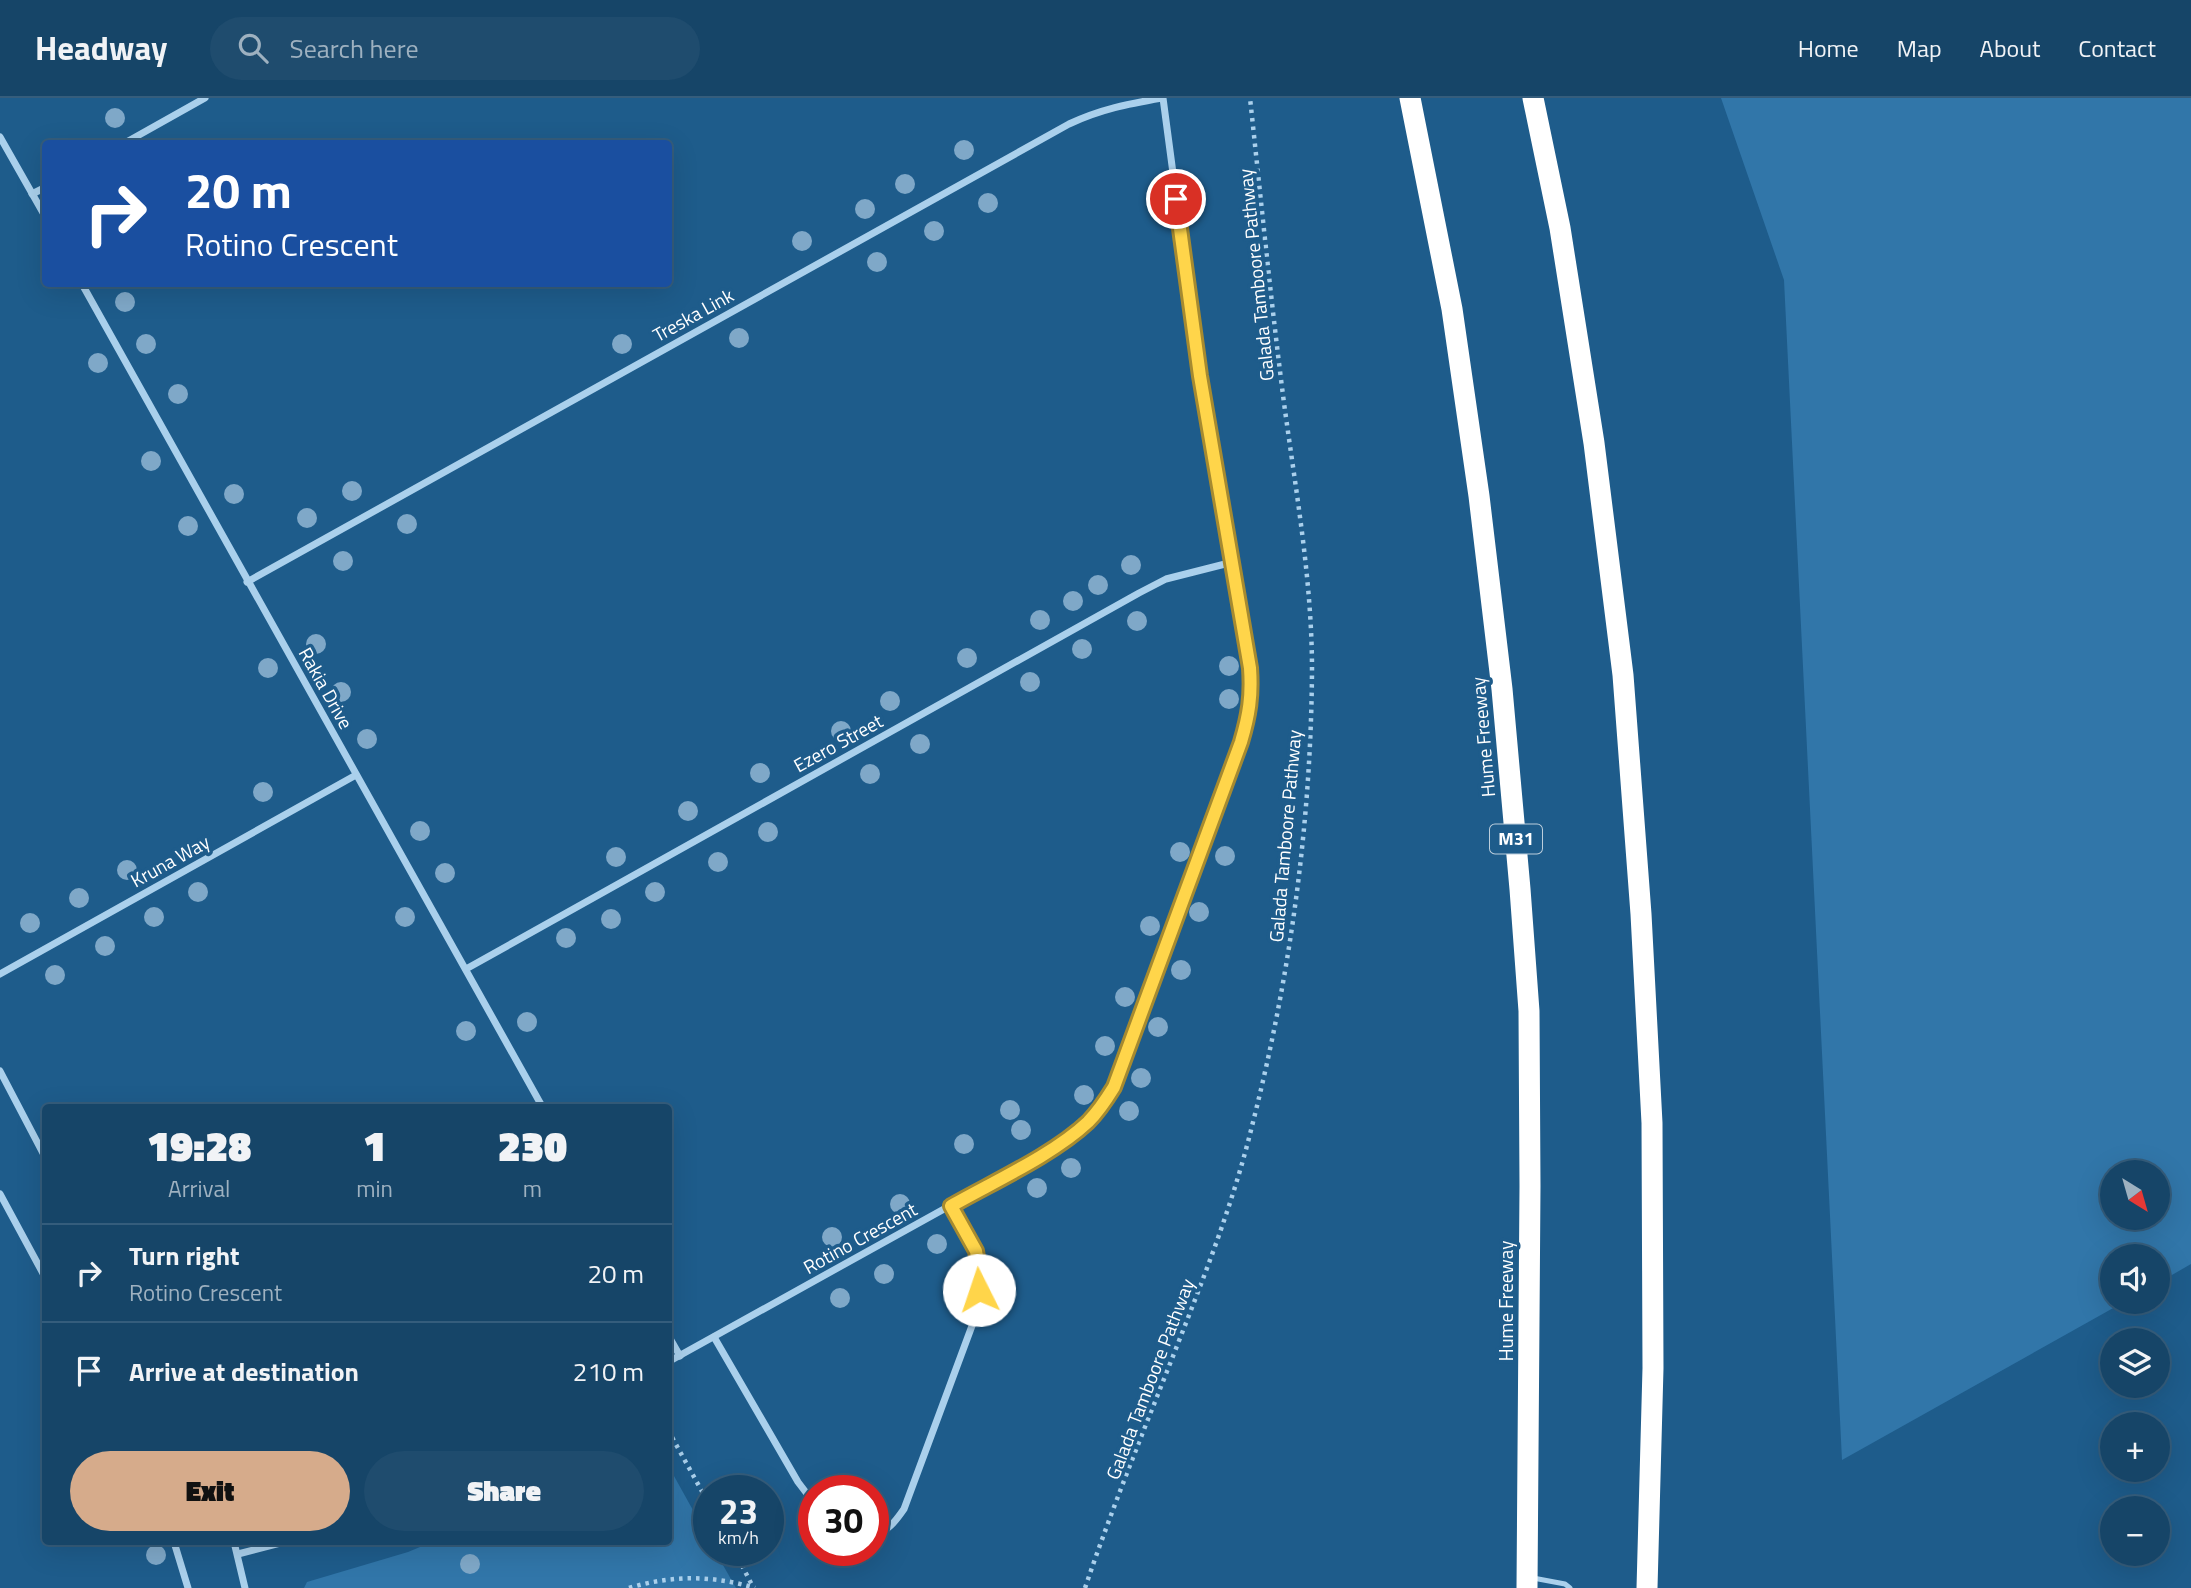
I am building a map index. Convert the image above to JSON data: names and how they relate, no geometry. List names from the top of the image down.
{
  "streets": {
    "highway": ["Hume Freeway", "M31"],
    "street": [
      "Treska Link",
      "Rakia Drive",
      "Ezero Street",
      "Kruna Way",
      "Rotino Crescent"
    ],
    "path": ["Galada Tamboore Pathway"]
  },
  "crossings": [
    ["Treska Link", "Rakia Drive"],
    ["Treska Link", "Rotino Crescent"],
    ["Rakia Drive", "Ezero Street"],
    ["Rakia Drive", "Kruna Way"],
    ["Ezero Street", "Rotino Crescent"]
  ],
  "north": "bottom right",
  "page": {
    "header": "Headway",
    "search": "Search here",
    "nav": [
      "Home",
      "Map",
      "About",
      "Contact"
    ],
    "turn": ["20 m", "Rotino Crescent"],
    "eta": [
      "19:28",
      "Arrival",
      "1",
      "min",
      "230",
      "m"
    ],
    "map_buttons": ["+", "−"],
    "list": [
      {
        "name": "Turn right",
        "note": "Rotino Crescent",
        "value": "20 m"
      },
      {
        "name": "Arrive at destination",
        "value": "210 m"
      }
    ],
    "buttons": ["Exit", "Share"],
    "speed": "23 km/h",
    "limit": "30"
  }
}
